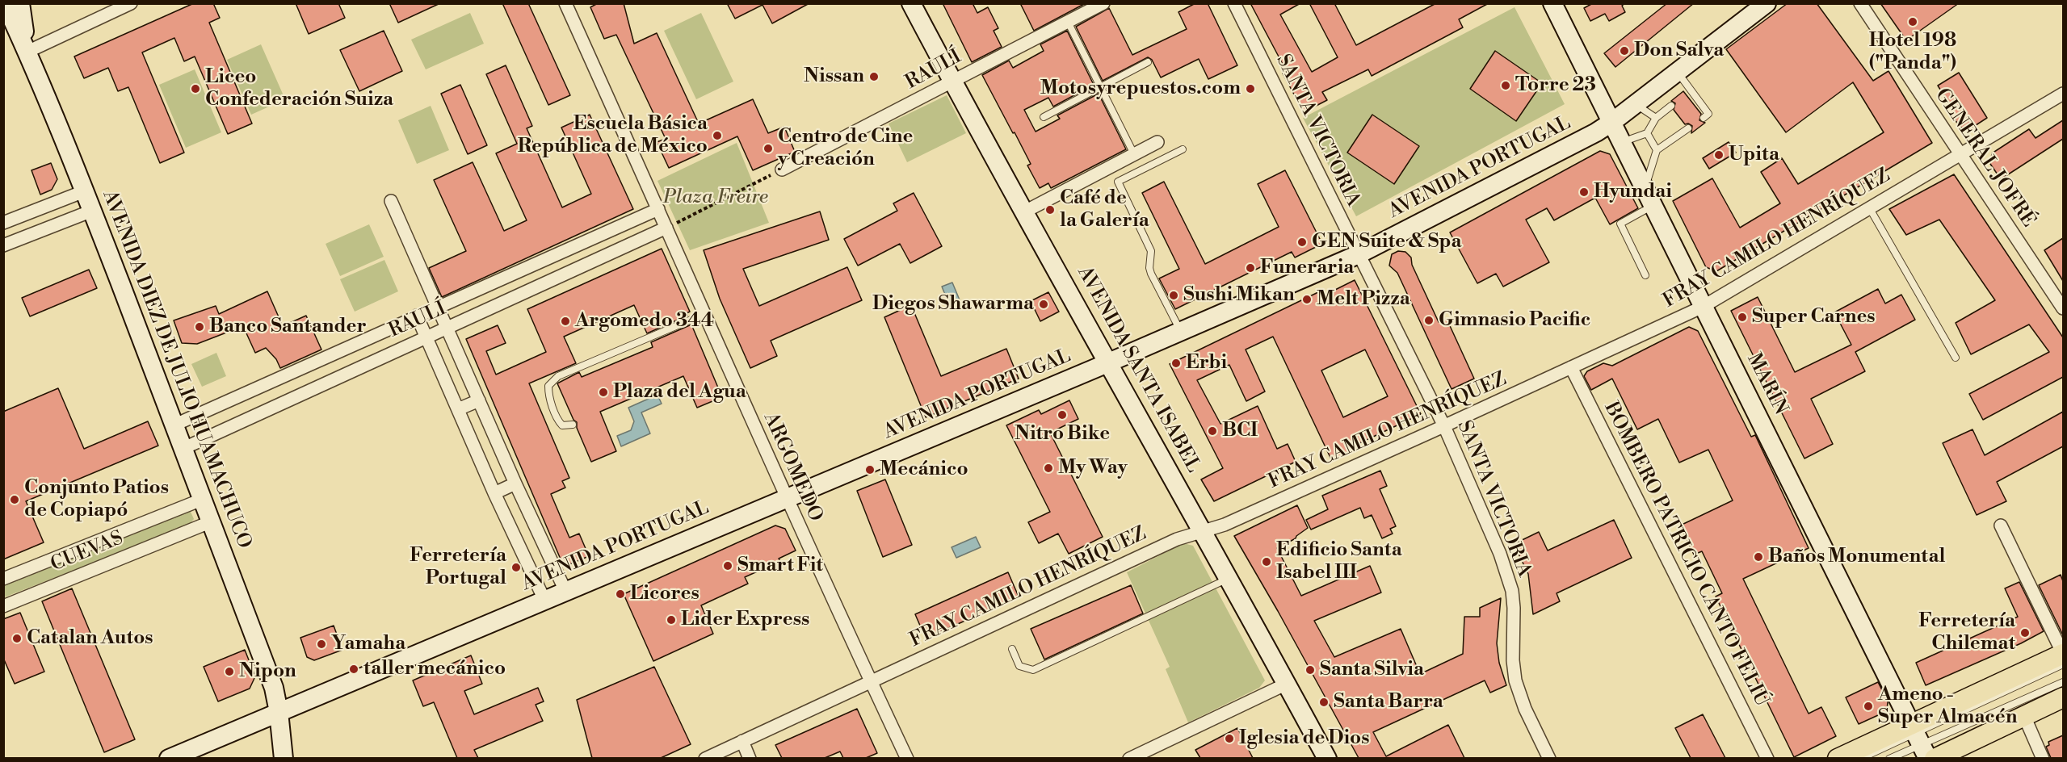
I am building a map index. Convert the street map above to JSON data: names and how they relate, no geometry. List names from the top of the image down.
{
  "streets": {
    "main road": [
      "AVENIDA PORTUGAL",
      "AVENIDA DIEZ DE JULIO HUAMACHUCO",
      "AVENIDA SANTA ISABEL",
      "MARÍN"
    ],
    "street": [
      "RAULÍ",
      "SANTA VICTORIA",
      "GENERAL JOFRÉ",
      "FRAY CAMILO HENRÍQUEZ",
      "ARGOMEDO",
      "CUEVAS",
      "BOMBERO PATRICIO CANTO FELIÚ"
    ]
  },
  "crossings": [
    ["RAULÍ", "AVENIDA DIEZ DE JULIO HUAMACHUCO"],
    ["RAULÍ", "AVENIDA SANTA ISABEL"],
    ["RAULÍ", "ARGOMEDO"],
    ["SANTA VICTORIA", "AVENIDA PORTUGAL"],
    ["SANTA VICTORIA", "FRAY CAMILO HENRÍQUEZ"],
    ["GENERAL JOFRÉ", "FRAY CAMILO HENRÍQUEZ"],
    ["AVENIDA PORTUGAL", "AVENIDA DIEZ DE JULIO HUAMACHUCO"],
    ["AVENIDA PORTUGAL", "AVENIDA SANTA ISABEL"],
    ["AVENIDA PORTUGAL", "MARÍN"],
    ["AVENIDA PORTUGAL", "ARGOMEDO"],
    ["FRAY CAMILO HENRÍQUEZ", "AVENIDA SANTA ISABEL"],
    ["FRAY CAMILO HENRÍQUEZ", "MARÍN"],
    ["FRAY CAMILO HENRÍQUEZ", "ARGOMEDO"],
    ["FRAY CAMILO HENRÍQUEZ", "BOMBERO PATRICIO CANTO FELIÚ"],
    ["AVENIDA DIEZ DE JULIO HUAMACHUCO", "CUEVAS"]
  ],
  "parks": ["Plaza Freire"],
  "places": [
    "Hotel 198 (\"Panda\")",
    "Don Salva",
    "Nissan",
    "Torre 23",
    "Liceo Confederación Suiza",
    "Motosyrepuestos.com",
    "Escuela Básica República de México",
    "Centro de Cine y Creación",
    "Upita",
    "Hyundai",
    "Café de la Galería",
    "GEN Suite & Spa",
    "Funeraria",
    "Sushi Mikan",
    "Melt Pizza",
    "Diegos Shawarma",
    "Super Carnes",
    "Gimnasio Pacific",
    "Argomedo 344",
    "Banco Santander",
    "Erbi",
    "Plaza del Agua",
    "Nitro Bike",
    "BCI",
    "My Way",
    "Mecánico",
    "Conjunto Patios de Copiapó",
    "Baños Monumental",
    "Edificio Santa Isabel III",
    "Smart Fit",
    "Ferretería Portugal",
    "Licores",
    "Lider Express",
    "Ferretería Chilemat",
    "Catalan Autos",
    "Yamaha",
    "taller mecánico",
    "Santa Silvia",
    "Nipon",
    "Santa Barra",
    "Ameno - Super Almacén",
    "Iglesia de Dios"
  ]
}
